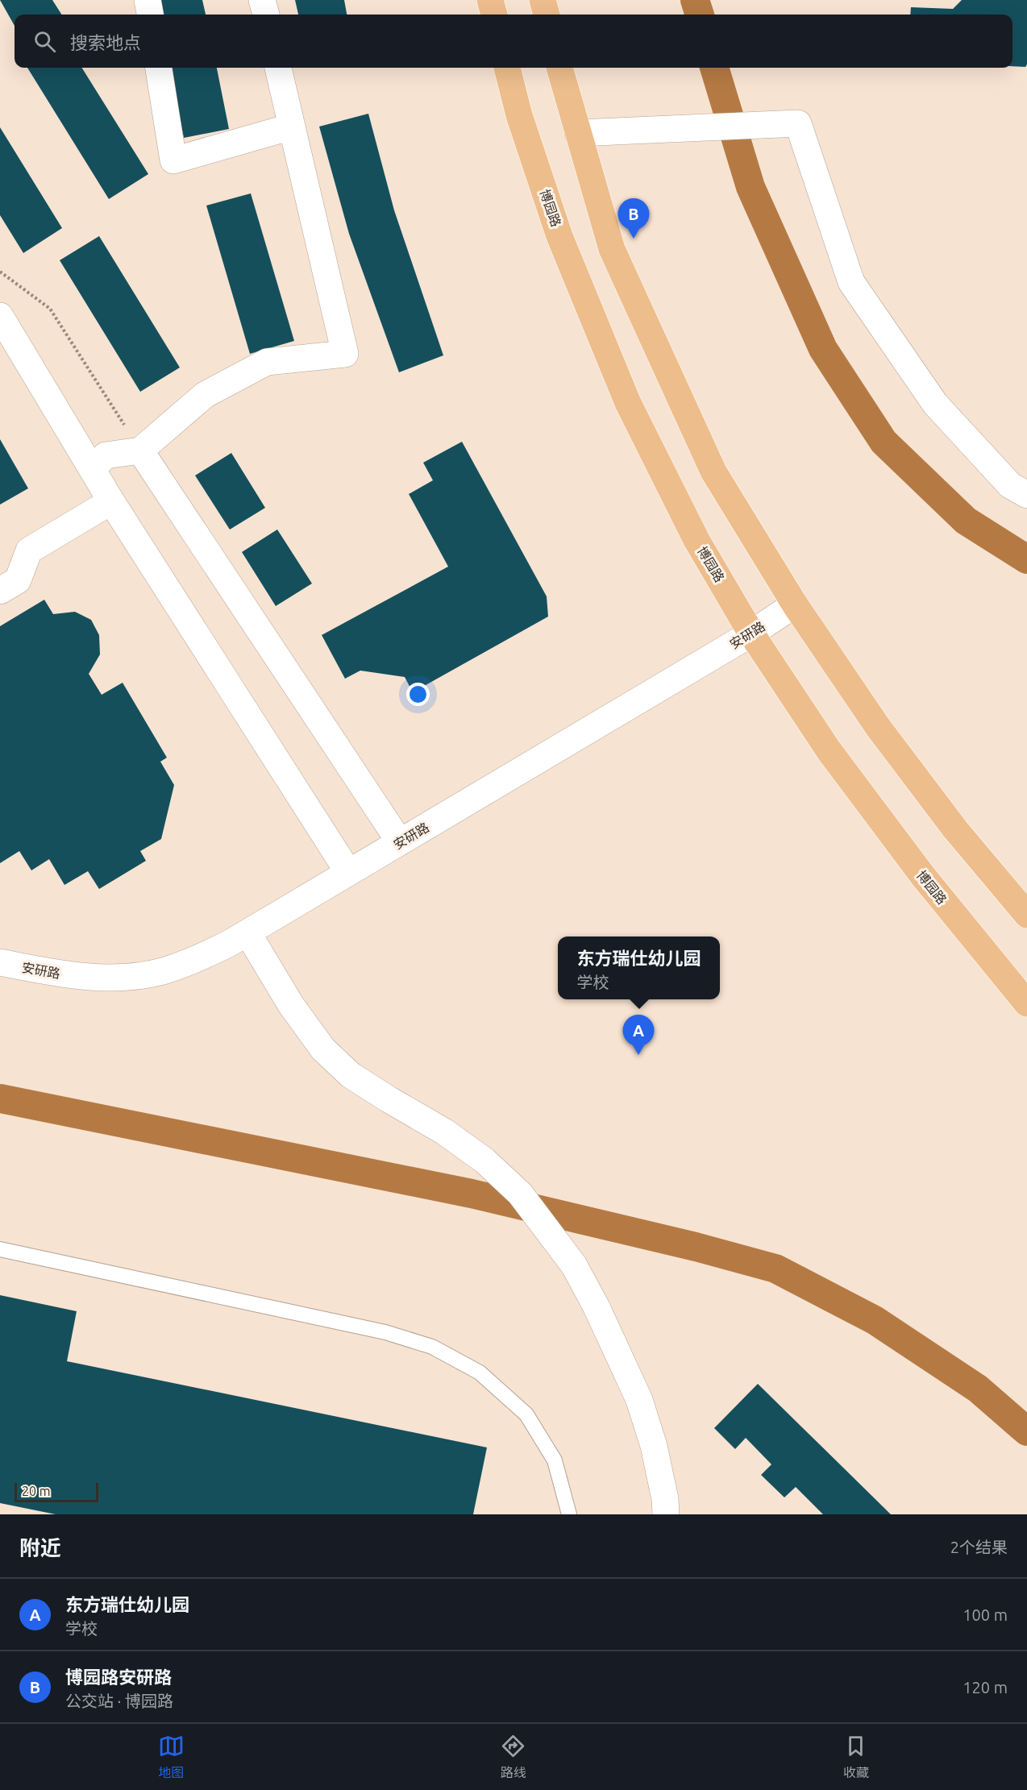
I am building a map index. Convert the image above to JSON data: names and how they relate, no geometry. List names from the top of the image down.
{
  "streets": {
    "main road": ["博园路"],
    "street": ["安研路"]
  },
  "crossings": [
    ["博园路", "安研路"]
  ],
  "scale_bar": "20 m",
  "page": {
    "search": "搜索地点",
    "pins": ["B", "A"],
    "popup": ["东方瑞仕幼儿园", "学校"],
    "scale": "20 m",
    "heading": ["附近", "2个结果"],
    "list": [
      {
        "mark": "A",
        "name": "东方瑞仕幼儿园",
        "note": "学校",
        "value": "100 m"
      },
      {
        "mark": "B",
        "name": "博园路安研路",
        "note": "公交站 · 博园路",
        "value": "120 m"
      }
    ],
    "nav": ["地图", "路线", "收藏"]
  }
}
